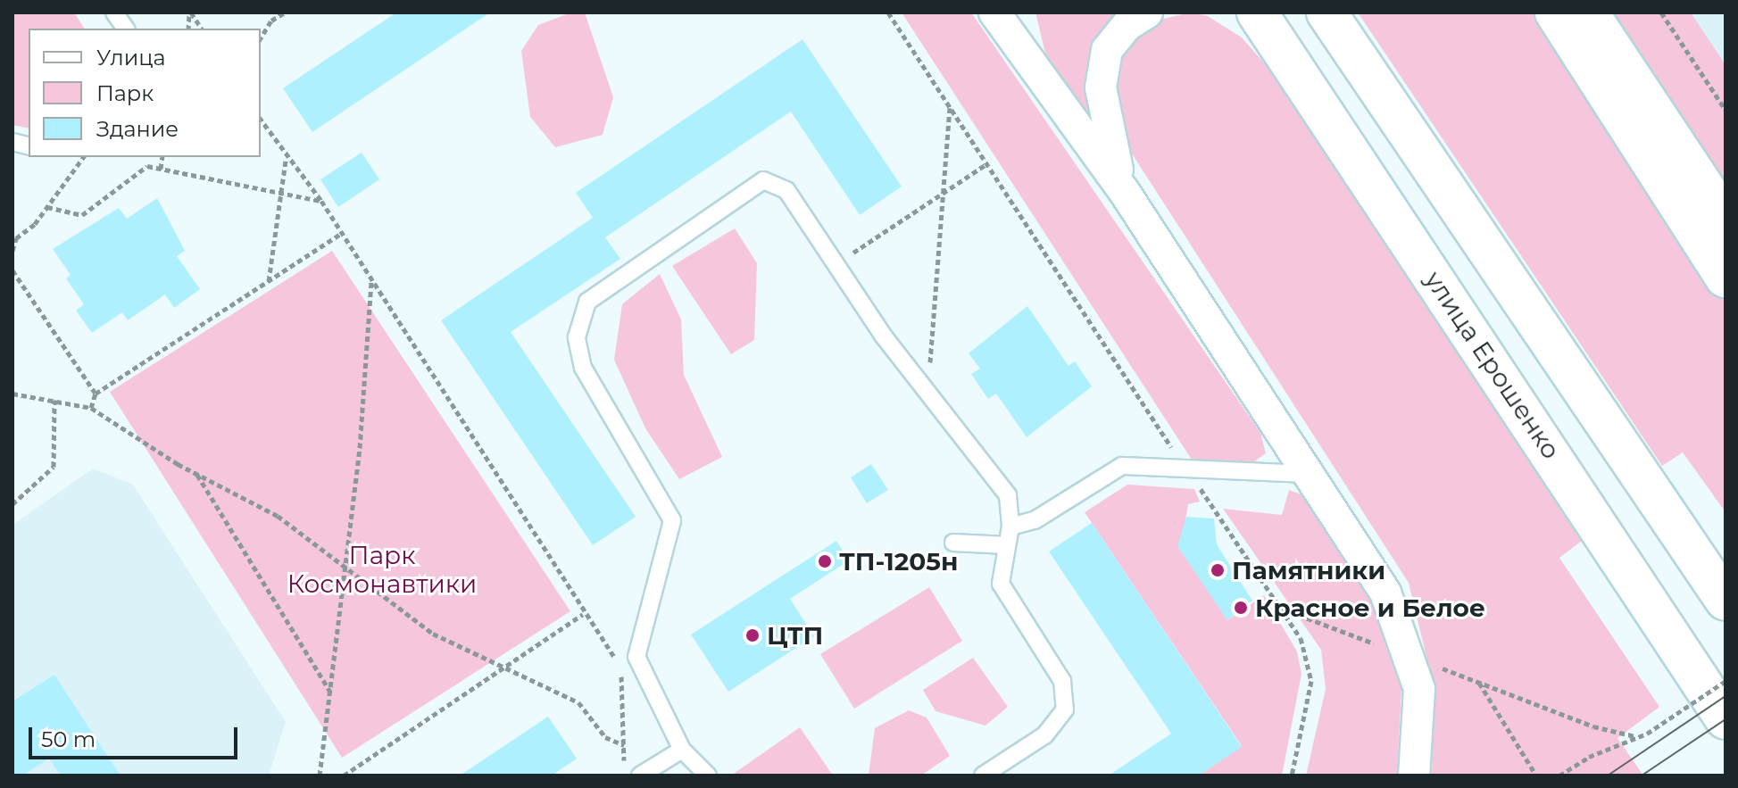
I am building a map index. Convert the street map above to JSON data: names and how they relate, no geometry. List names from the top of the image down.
{
  "streets": {
    "main road": ["улица Ерошенко"]
  },
  "parks": ["Парк Космонавтики"],
  "places": [
    "ТП-1205н",
    "Памятники",
    "Красное и Белое",
    "ЦТП"
  ],
  "legend": ["Улица", "Парк", "Здание"],
  "scale_bar": "50 m"
}
